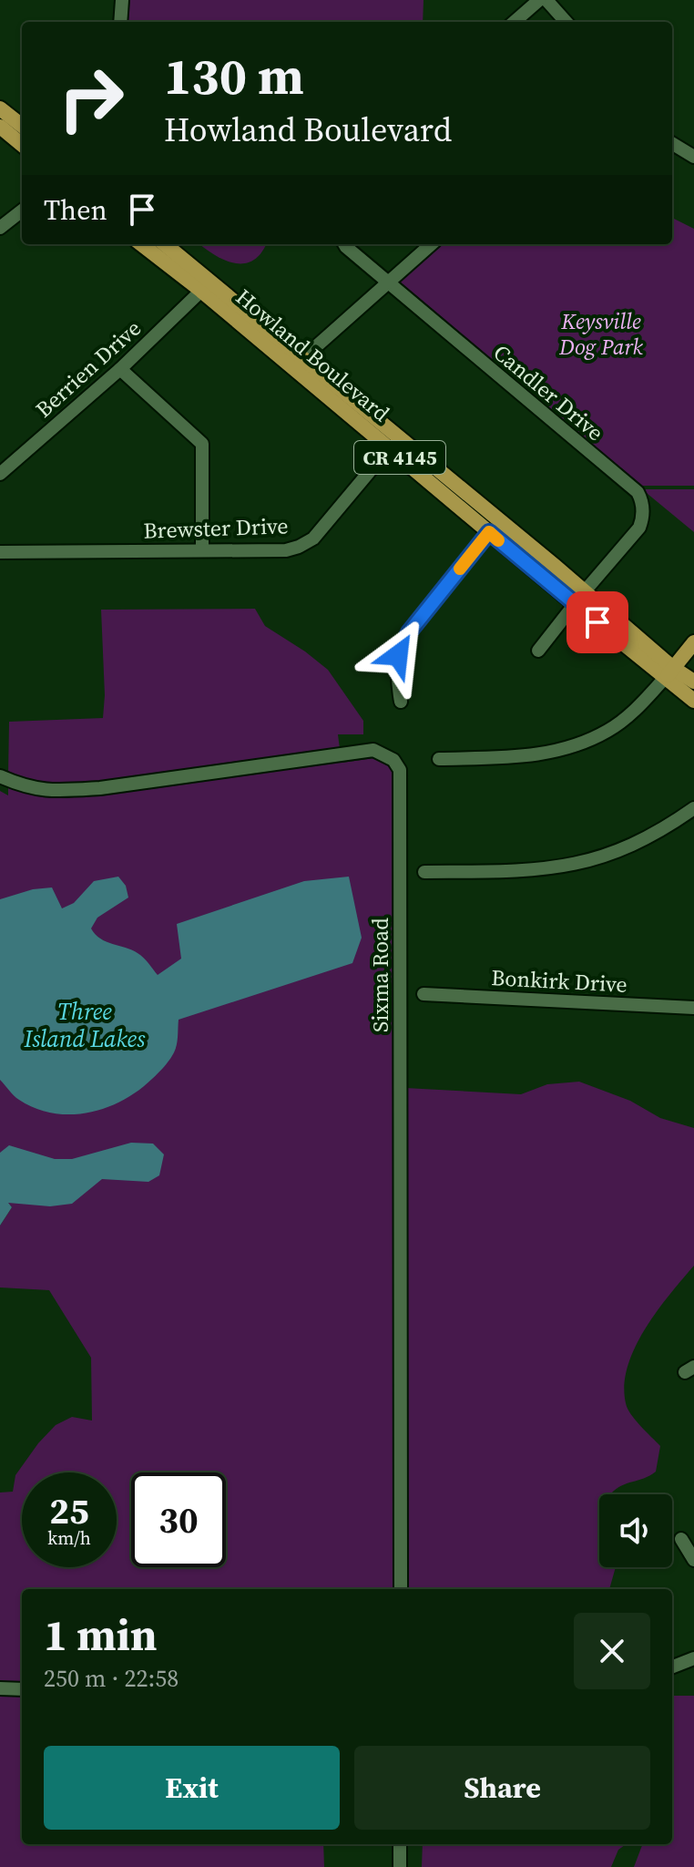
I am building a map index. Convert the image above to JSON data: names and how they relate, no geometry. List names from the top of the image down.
{
  "streets": {
    "main road": ["Howland Boulevard", "CR 4145"],
    "street": [
      "Berrien Drive",
      "Candler Drive",
      "Brewster Drive",
      "Sixma Road",
      "Bonkirk Drive"
    ]
  },
  "crossings": [
    ["Howland Boulevard", "Berrien Drive"],
    ["Howland Boulevard", "Candler Drive"],
    ["Howland Boulevard", "Brewster Drive"]
  ],
  "water": ["Three Island Lakes"],
  "parks": ["Keysville Dog Park"],
  "page": {
    "turn": ["130 m", "Howland Boulevard"],
    "then": "Then",
    "speed": "25 km/h",
    "limit": "30",
    "heading": ["1 min", "250 m · 22:58"],
    "buttons": ["Exit", "Share"]
  }
}
